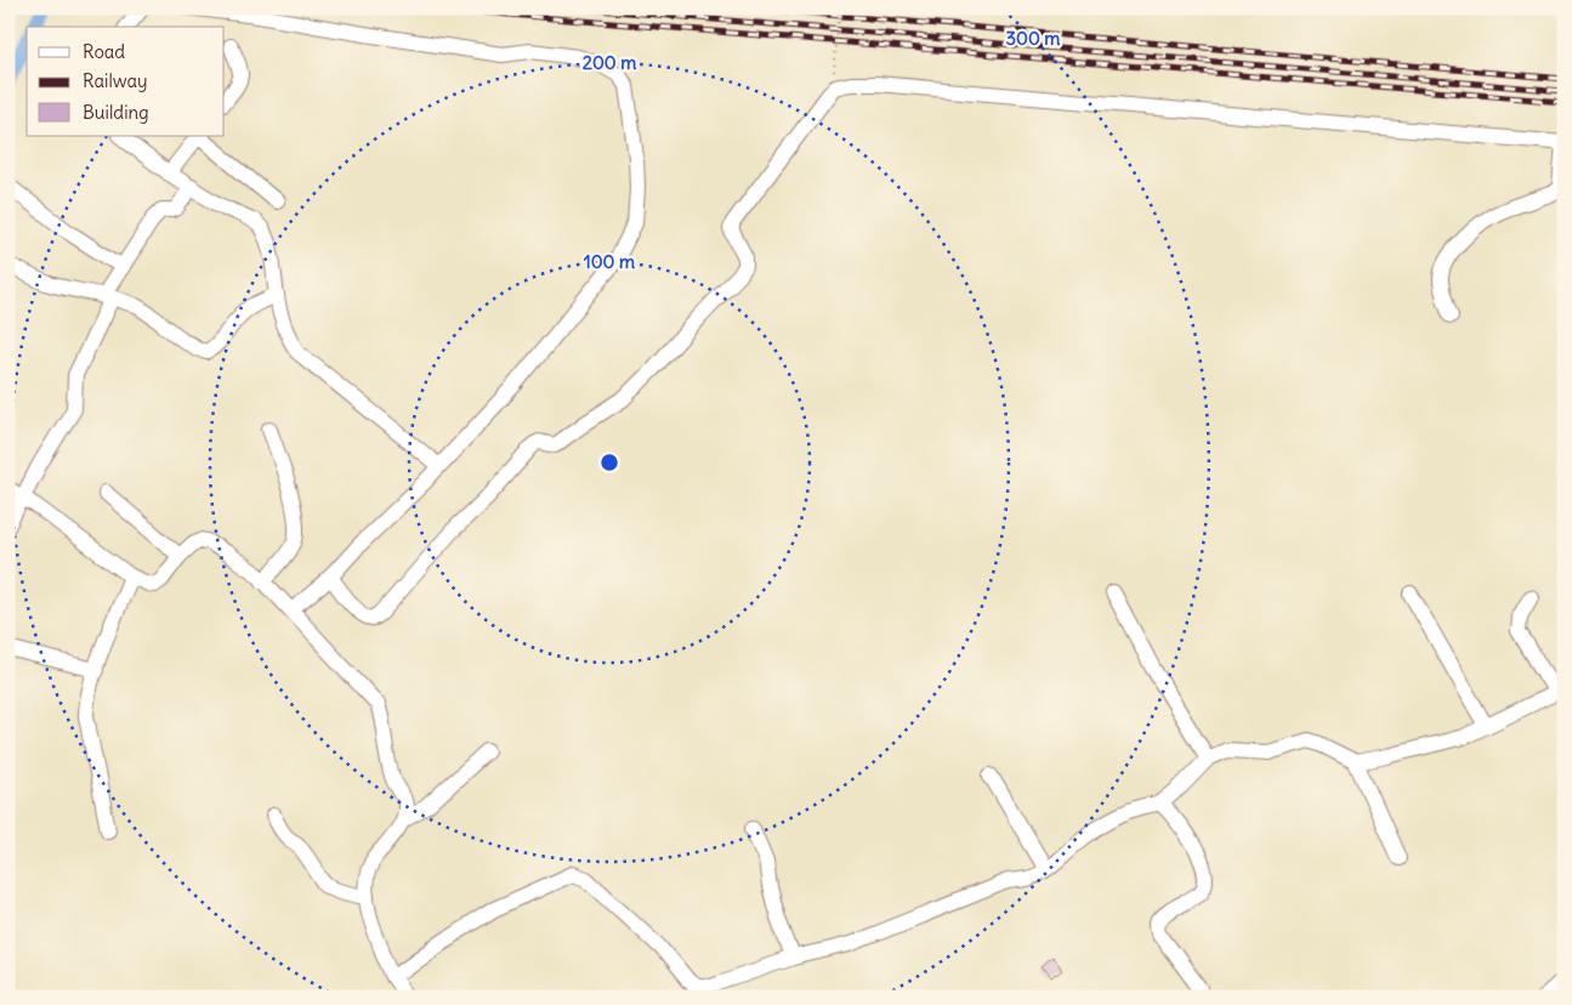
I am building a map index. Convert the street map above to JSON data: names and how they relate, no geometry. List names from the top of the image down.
{
  "legend": ["Road", "Railway", "Building"],
  "rings": ["300 m", "200 m", "100 m"]
}
